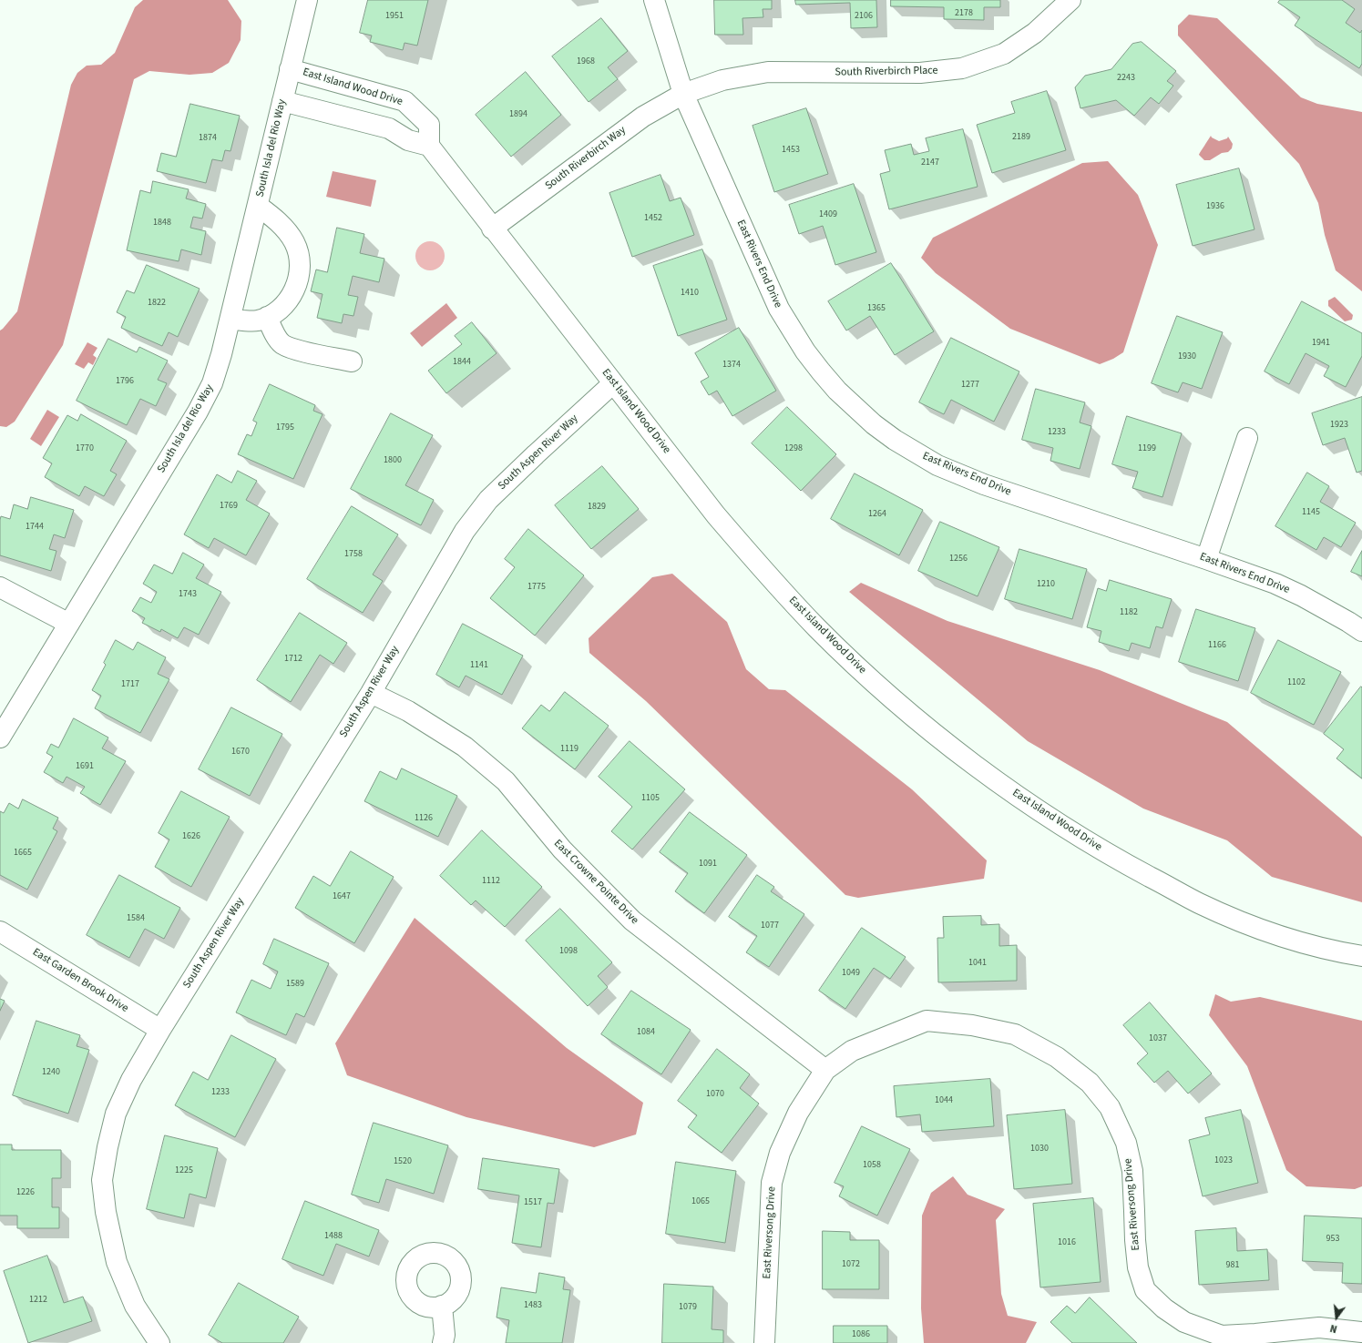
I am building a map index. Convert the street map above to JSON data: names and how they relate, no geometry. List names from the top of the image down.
{
  "streets": {
    "street": [
      "South Riverbirch Place",
      "East Island Wood Drive",
      "South Isla del Rio Way",
      "South Riverbirch Way",
      "East Rivers End Drive",
      "South Aspen River Way",
      "East Crowne Pointe Drive",
      "East Garden Brook Drive",
      "East Riversong Drive"
    ]
  },
  "crossings": [
    ["South Riverbirch Place", "South Riverbirch Way"],
    ["South Riverbirch Place", "East Rivers End Drive"],
    ["East Island Wood Drive", "South Isla del Rio Way"],
    ["East Island Wood Drive", "South Riverbirch Way"],
    ["East Island Wood Drive", "South Aspen River Way"],
    ["South Riverbirch Way", "East Rivers End Drive"],
    ["South Aspen River Way", "East Crowne Pointe Drive"],
    ["South Aspen River Way", "East Garden Brook Drive"],
    ["East Crowne Pointe Drive", "East Riversong Drive"]
  ],
  "house_numbers": [
    "2178",
    "1951",
    "2106",
    "1968",
    "2243",
    "1894",
    "2189",
    "1874",
    "1453",
    "2147",
    "1936",
    "1409",
    "1452",
    "1848",
    "1410",
    "1822",
    "1365",
    "1941",
    "1930",
    "1844",
    "1374",
    "1796",
    "1277",
    "1923",
    "1795",
    "1233",
    "1770",
    "1298",
    "1199",
    "1800",
    "1769",
    "1829",
    "1145",
    "1264",
    "1744",
    "1758",
    "1256",
    "1210",
    "1775",
    "1743",
    "1182",
    "1166",
    "1712",
    "1141",
    "1102",
    "1717",
    "1119",
    "1670",
    "1691",
    "1105",
    "1126",
    "1626",
    "1665",
    "1091",
    "1112",
    "1647",
    "1584",
    "1077",
    "1098",
    "1041",
    "1049",
    "1589",
    "1084",
    "1037",
    "1240",
    "1233",
    "1070",
    "1044",
    "1030",
    "1023",
    "1520",
    "1058",
    "1225",
    "1226",
    "1065",
    "1517",
    "1488",
    "953",
    "1016",
    "1072",
    "981",
    "1212",
    "1483",
    "1079",
    "1086"
  ],
  "north": "bottom"
}
